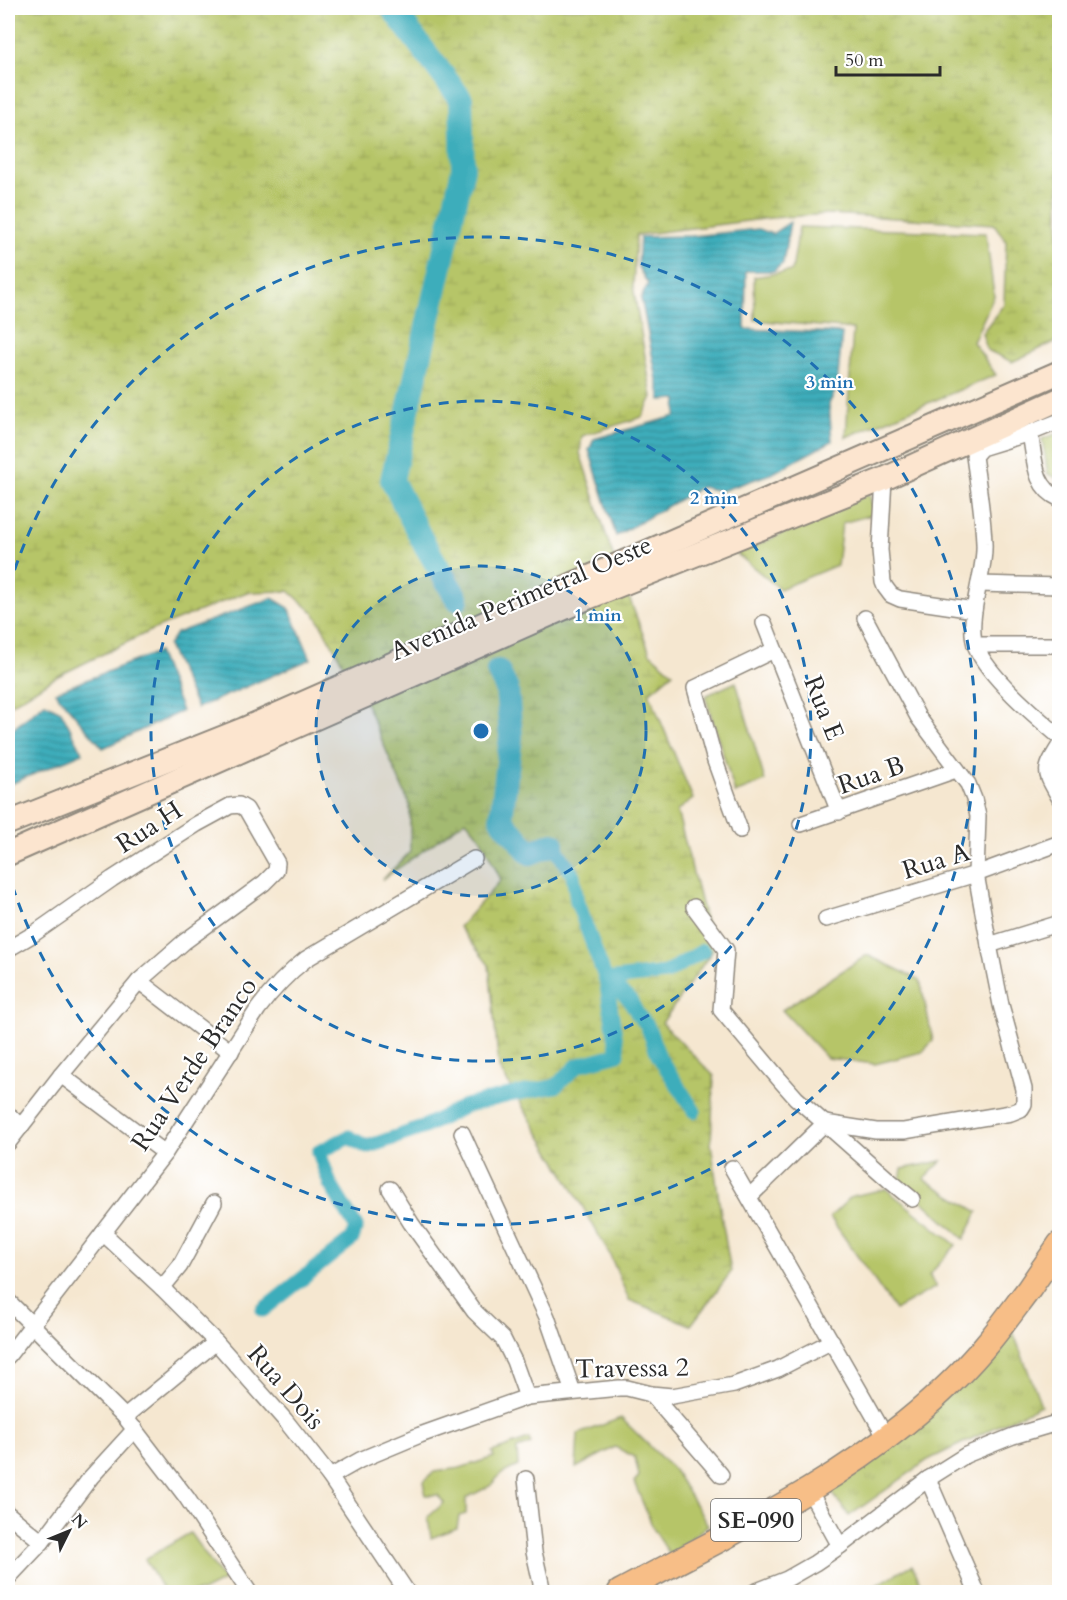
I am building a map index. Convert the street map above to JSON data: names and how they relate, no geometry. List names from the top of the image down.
{
  "streets": {
    "main road": ["Avenida Perimetral Oeste", "SE-090"],
    "street": [
      "Rua E",
      "Rua B",
      "Rua H",
      "Rua A",
      "Rua Verde Branco",
      "Travessa 2",
      "Rua Dois"
    ]
  },
  "crossings": [
    ["Rua E", "Rua B"],
    ["Rua Verde Branco", "Rua Dois"],
    ["Travessa 2", "Rua Dois"]
  ],
  "scale_bar": "50 m",
  "north": "top right",
  "rings": ["3 min", "2 min", "1 min"]
}
